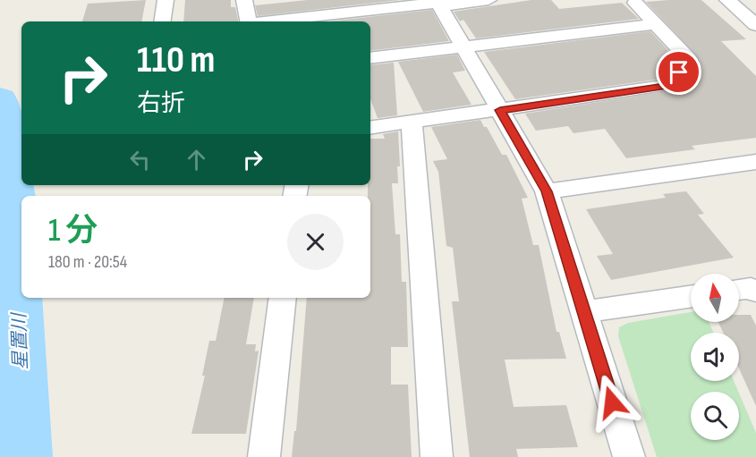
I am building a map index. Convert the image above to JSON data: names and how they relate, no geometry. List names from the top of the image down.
{
  "water": ["星置川"],
  "north": "top",
  "page": {
    "turn": ["110 m", "右折"],
    "heading": ["1 分", "180 m · 20:54"]
  }
}
